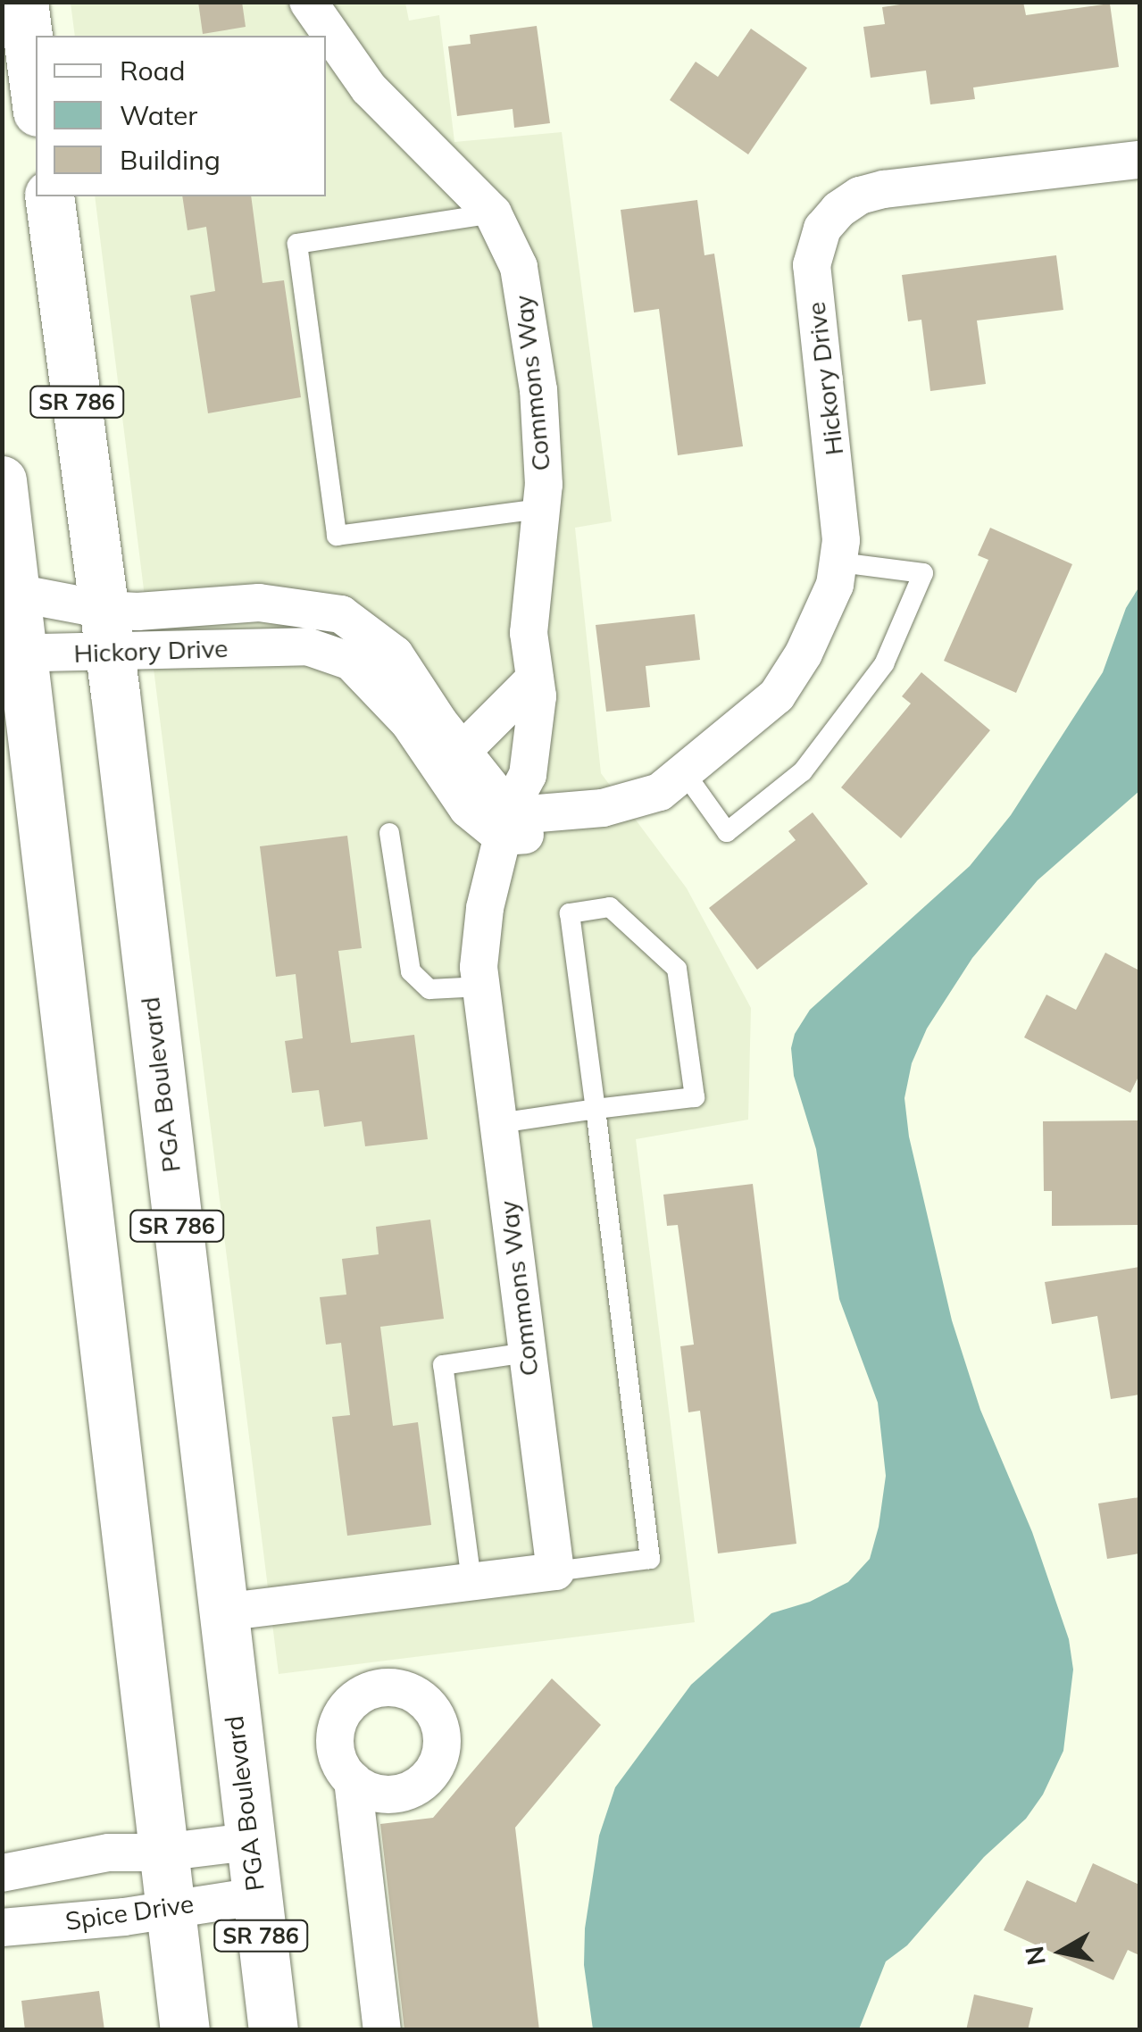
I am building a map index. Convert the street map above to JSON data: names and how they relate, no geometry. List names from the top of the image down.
{
  "streets": {
    "main road": ["SR 786", "PGA Boulevard"],
    "street": ["Hickory Drive", "Commons Way", "Spice Drive"]
  },
  "crossings": [
    ["Hickory Drive", "Commons Way"],
    ["Hickory Drive", "SR 786"],
    ["Hickory Drive", "PGA Boulevard"],
    ["SR 786", "Spice Drive"],
    ["PGA Boulevard", "Spice Drive"]
  ],
  "legend": ["Road", "Water", "Building"],
  "north": "left"
}
